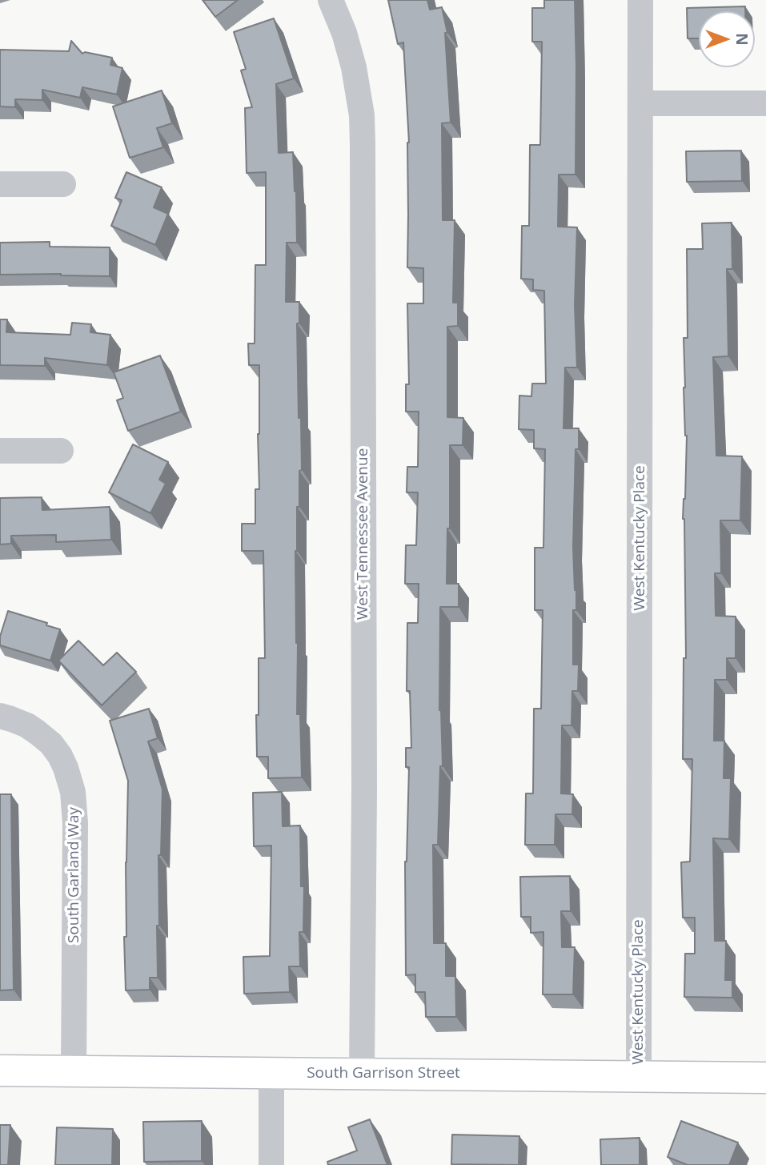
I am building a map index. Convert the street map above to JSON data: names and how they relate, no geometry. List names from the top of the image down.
{
  "streets": {
    "main road": ["South Garrison Street"],
    "street": ["West Tennessee Avenue", "West Kentucky Place", "South Garland Way"]
  },
  "crossings": [
    ["West Tennessee Avenue", "South Garrison Street"],
    ["West Kentucky Place", "South Garrison Street"],
    ["South Garland Way", "South Garrison Street"]
  ],
  "north": "right"
}
